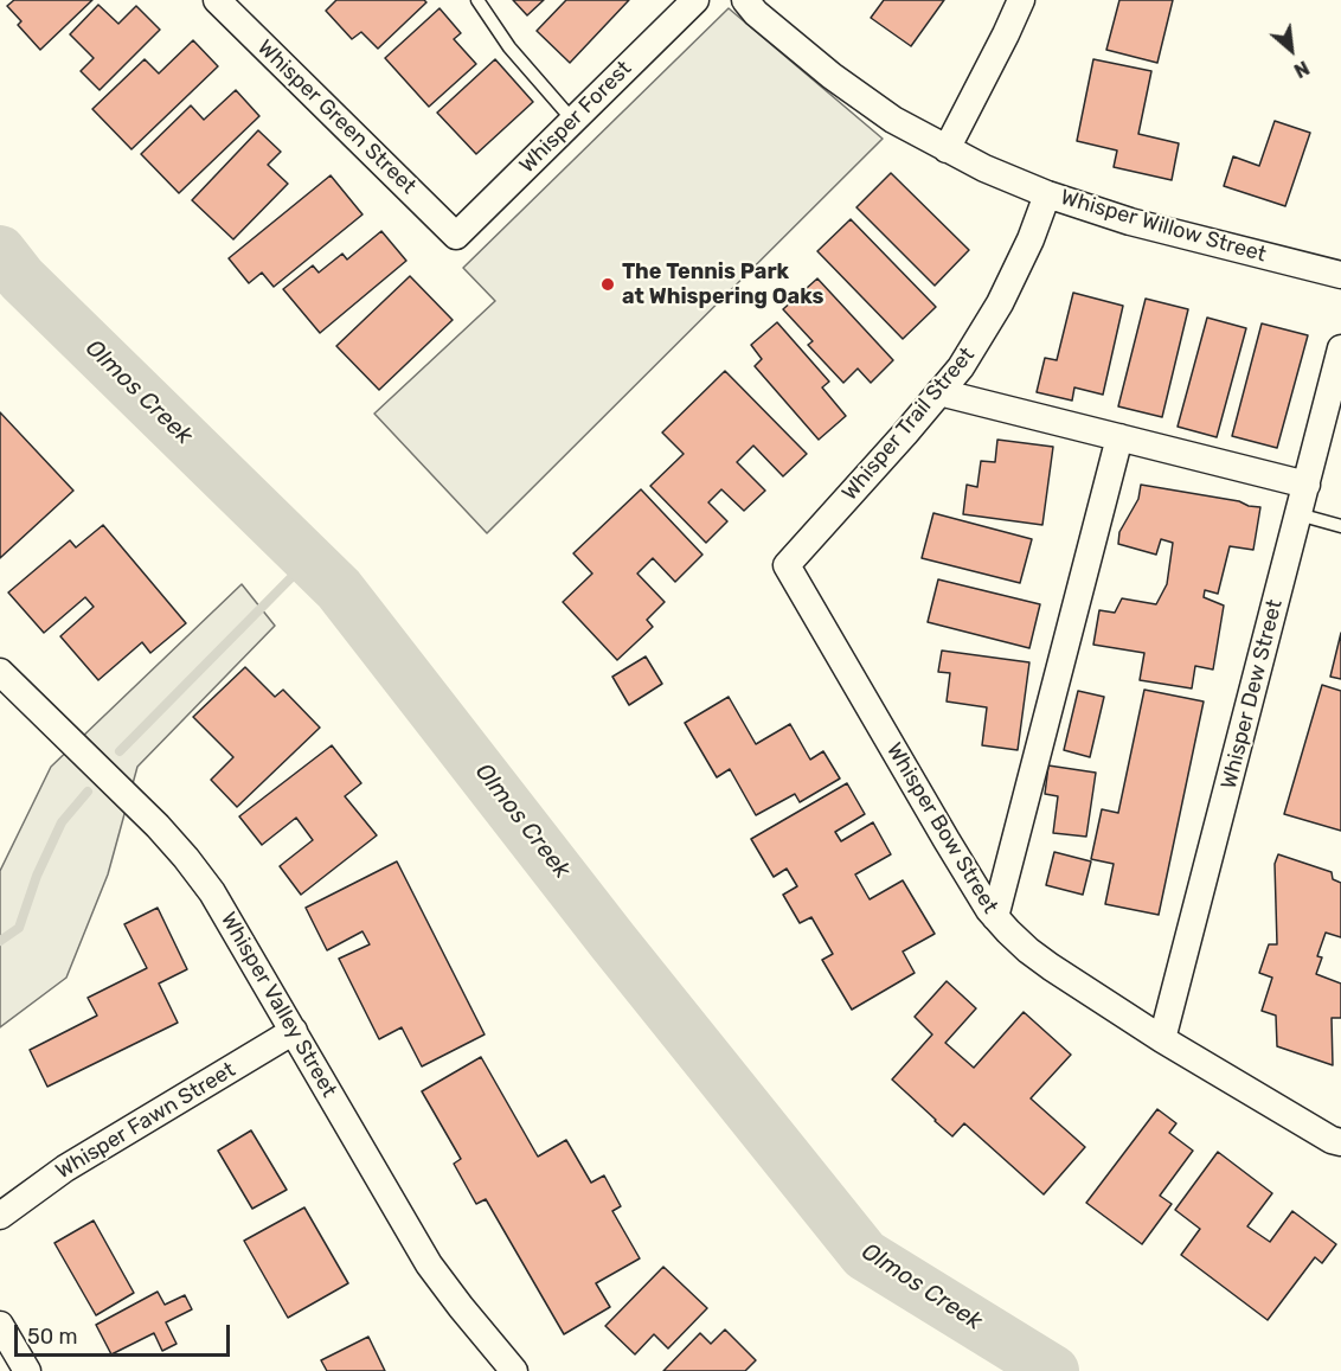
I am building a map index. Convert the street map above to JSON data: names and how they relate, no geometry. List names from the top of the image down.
{
  "streets": {
    "street": [
      "Whisper Green Street",
      "Whisper Forest",
      "Whisper Willow Street",
      "Whisper Trail Street",
      "Whisper Dew Street",
      "Whisper Bow Street",
      "Whisper Valley Street",
      "Whisper Fawn Street"
    ]
  },
  "crossings": [
    ["Whisper Green Street", "Whisper Forest"],
    ["Whisper Willow Street", "Whisper Trail Street"],
    ["Whisper Trail Street", "Whisper Bow Street"],
    ["Whisper Dew Street", "Whisper Bow Street"],
    ["Whisper Valley Street", "Whisper Fawn Street"]
  ],
  "water": ["Olmos Creek"],
  "places": ["The Tennis Park at Whispering Oaks"],
  "scale_bar": "50 m",
  "north": "bottom right"
}
